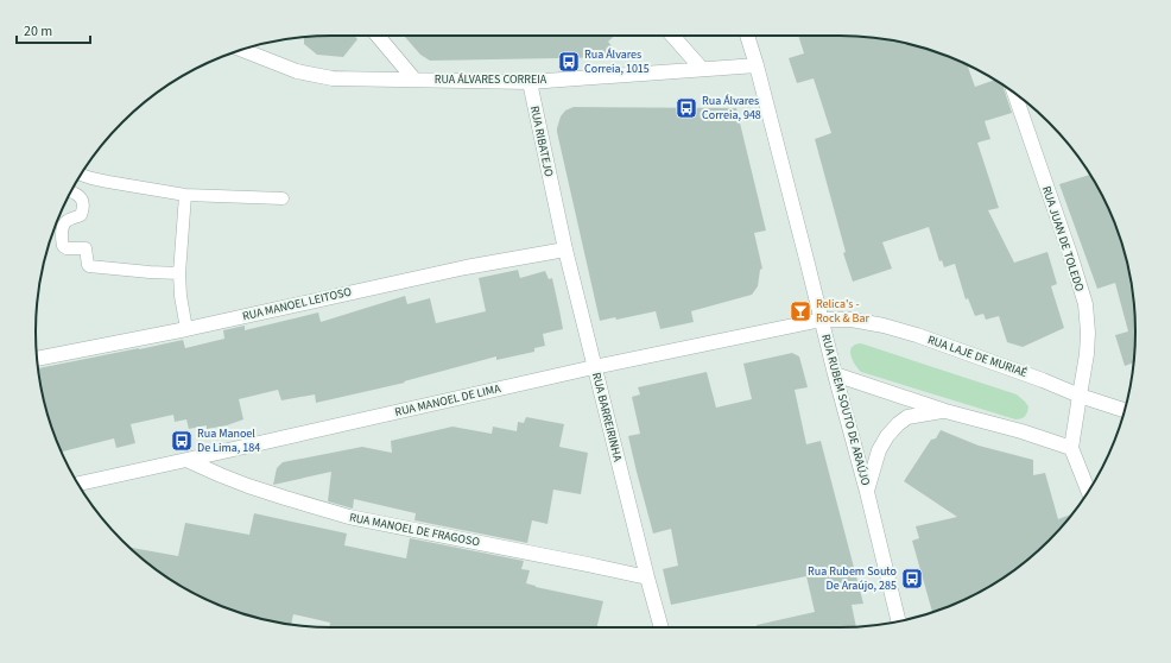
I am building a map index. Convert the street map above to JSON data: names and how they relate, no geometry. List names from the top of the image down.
{
  "streets": {
    "street": [
      "RUA ÁLVARES CORREIA",
      "RUA RIBATEJO",
      "RUA JUAN DE TOLEDO",
      "RUA MANOEL LEITOSO",
      "RUA LAJE DE MURIAÉ",
      "RUA MANOEL DE LIMA",
      "RUA RUBEM SOUTO DE ARAÚJO",
      "RUA BARREIRINHA",
      "RUA MANOEL DE FRAGOSO"
    ]
  },
  "crossings": [
    ["RUA ÁLVARES CORREIA", "RUA RIBATEJO"],
    ["RUA ÁLVARES CORREIA", "RUA RUBEM SOUTO DE ARAÚJO"],
    ["RUA RIBATEJO", "RUA BARREIRINHA"],
    ["RUA JUAN DE TOLEDO", "RUA LAJE DE MURIAÉ"],
    ["RUA MANOEL LEITOSO", "RUA BARREIRINHA"],
    ["RUA LAJE DE MURIAÉ", "RUA MANOEL DE LIMA"],
    ["RUA LAJE DE MURIAÉ", "RUA RUBEM SOUTO DE ARAÚJO"],
    ["RUA MANOEL DE LIMA", "RUA RUBEM SOUTO DE ARAÚJO"],
    ["RUA MANOEL DE LIMA", "RUA BARREIRINHA"],
    ["RUA MANOEL DE LIMA", "RUA MANOEL DE FRAGOSO"],
    ["RUA BARREIRINHA", "RUA MANOEL DE FRAGOSO"]
  ],
  "places": {
    "bus stop": [
      "Rua Álvares Correia, 1015",
      "Rua Álvares Correia, 948",
      "Rua Manoel De Lima, 184",
      "Rua Rubem Souto De Araújo, 285"
    ],
    "bar": ["Relica's - Rock & Bar"]
  },
  "scale_bar": "20 m"
}
